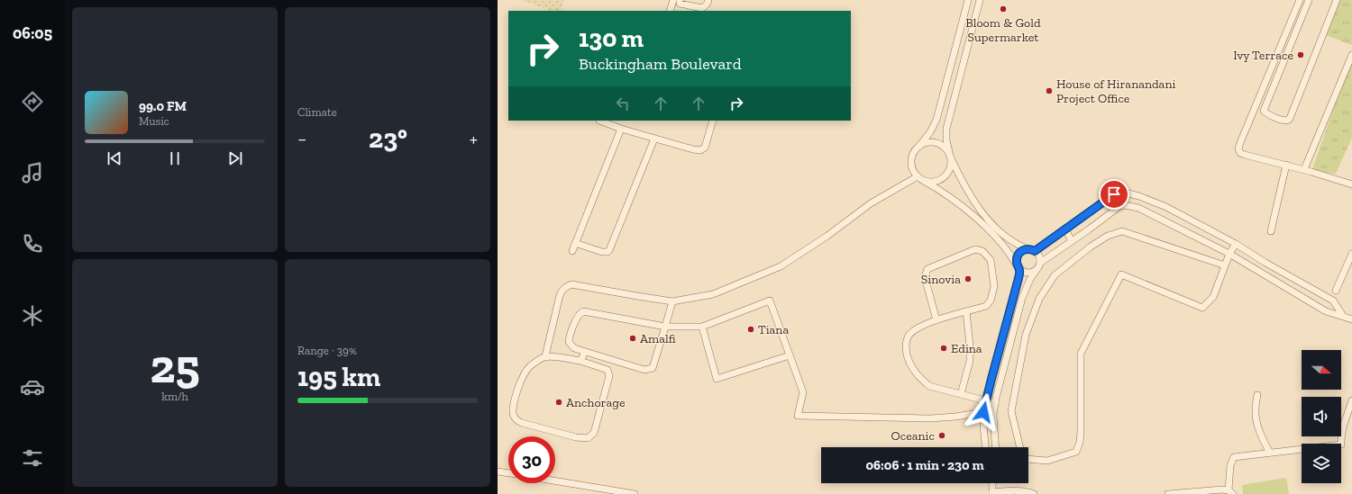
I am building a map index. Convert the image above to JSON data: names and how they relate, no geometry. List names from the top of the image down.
{
  "places": [
    "Bloom & Gold Supermarket",
    "Ivy Terrace",
    "House of Hiranandani Project Office",
    "Sinovia",
    "Tiana",
    "Amalfi",
    "Edina",
    "Anchorage",
    "Oceanic"
  ],
  "north": "right",
  "page": {
    "tabs": "06:05",
    "tile": [
      "Climate",
      ["25", "km/h"],
      ["Range · 39%", "195 km"]
    ],
    "turn": ["130 m", "Buckingham Boulevard"],
    "song": ["99.0 FM", "Music"],
    "heat": ["−", "23°", "+"],
    "limit": "30",
    "trip": "06:06 · 1 min · 230 m"
  }
}
